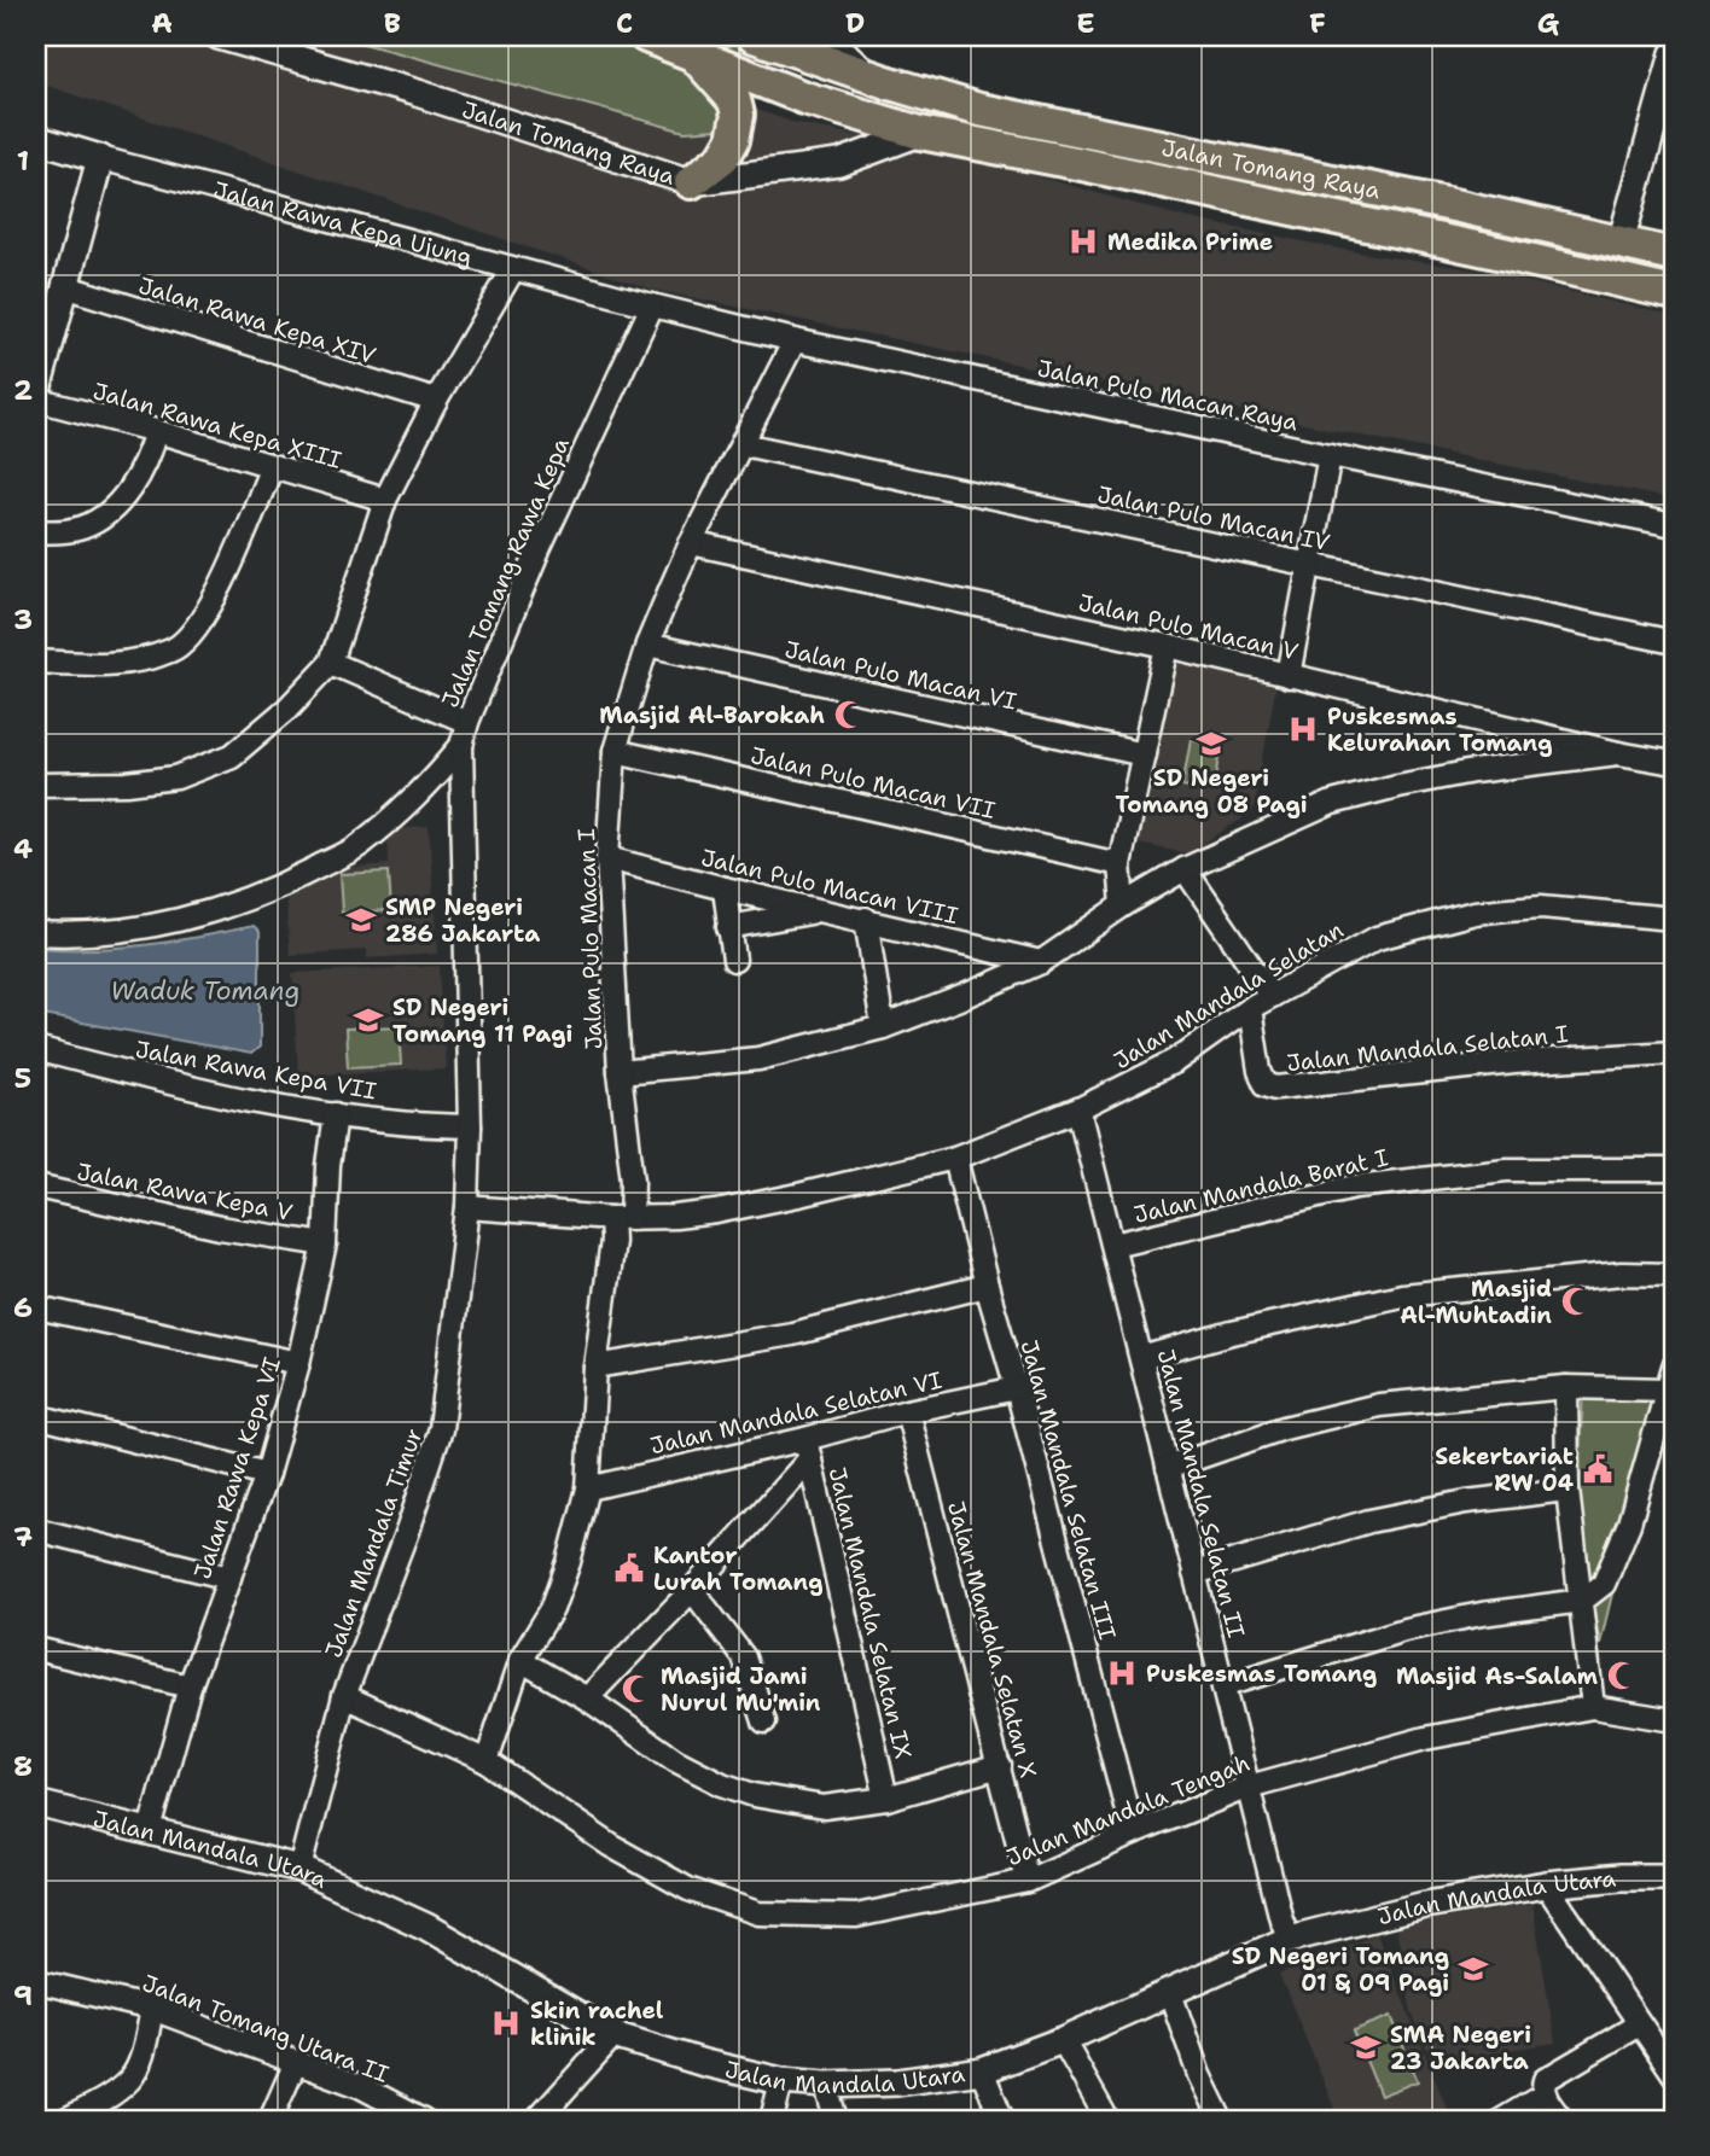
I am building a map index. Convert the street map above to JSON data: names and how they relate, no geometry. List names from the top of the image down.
{
  "streets": {
    "main road": ["Jalan Tomang Raya"],
    "street": [
      "Jalan Rawa Kepa Ujung",
      "Jalan Rawa Kepa XIV",
      "Jalan Pulo Macan Raya",
      "Jalan Rawa Kepa XIII",
      "Jalan Pulo Macan IV",
      "Jalan Tomang Rawa Kepa",
      "Jalan Pulo Macan V",
      "Jalan Pulo Macan VI",
      "Jalan Pulo Macan VII",
      "Jalan Pulo Macan VIII",
      "Jalan Pulo Macan I",
      "Jalan Mandala Selatan",
      "Jalan Mandala Selatan I",
      "Jalan Rawa Kepa VII",
      "Jalan Mandala Barat I",
      "Jalan Rawa Kepa V",
      "Jalan Mandala Selatan VI",
      "Jalan Rawa Kepa VI",
      "Jalan Mandala Selatan III",
      "Jalan Mandala Selatan II",
      "Jalan Mandala Timur",
      "Jalan Mandala Selatan IX",
      "Jalan Mandala Selatan X",
      "Jalan Mandala Tengah",
      "Jalan Mandala Utara",
      "Jalan Tomang Utara II"
    ]
  },
  "crossings": [
    ["Jalan Rawa Kepa Ujung", "Jalan Pulo Macan Raya"],
    ["Jalan Rawa Kepa Ujung", "Jalan Tomang Rawa Kepa"],
    ["Jalan Pulo Macan Raya", "Jalan Tomang Rawa Kepa"],
    ["Jalan Pulo Macan Raya", "Jalan Pulo Macan I"],
    ["Jalan Pulo Macan IV", "Jalan Pulo Macan I"],
    ["Jalan Tomang Rawa Kepa", "Jalan Rawa Kepa VII"],
    ["Jalan Tomang Rawa Kepa", "Jalan Mandala Timur"],
    ["Jalan Pulo Macan V", "Jalan Pulo Macan I"],
    ["Jalan Pulo Macan VI", "Jalan Pulo Macan I"],
    ["Jalan Pulo Macan VII", "Jalan Pulo Macan I"],
    ["Jalan Pulo Macan VIII", "Jalan Pulo Macan I"],
    ["Jalan Pulo Macan I", "Jalan Mandala Selatan"],
    ["Jalan Pulo Macan I", "Jalan Mandala Selatan VI"],
    ["Jalan Pulo Macan I", "Jalan Mandala Tengah"],
    ["Jalan Mandala Selatan", "Jalan Mandala Selatan I"],
    ["Jalan Mandala Selatan", "Jalan Mandala Selatan III"],
    ["Jalan Mandala Selatan", "Jalan Mandala Selatan II"],
    ["Jalan Mandala Selatan", "Jalan Mandala Timur"],
    ["Jalan Rawa Kepa VII", "Jalan Rawa Kepa VI"],
    ["Jalan Rawa Kepa VII", "Jalan Mandala Timur"],
    ["Jalan Mandala Barat I", "Jalan Mandala Selatan II"],
    ["Jalan Rawa Kepa V", "Jalan Rawa Kepa VI"],
    ["Jalan Mandala Selatan VI", "Jalan Mandala Selatan III"],
    ["Jalan Mandala Selatan VI", "Jalan Mandala Selatan IX"],
    ["Jalan Mandala Selatan VI", "Jalan Mandala Selatan X"],
    ["Jalan Rawa Kepa VI", "Jalan Mandala Utara"],
    ["Jalan Mandala Selatan III", "Jalan Mandala Tengah"],
    ["Jalan Mandala Selatan II", "Jalan Mandala Tengah"],
    ["Jalan Mandala Selatan II", "Jalan Mandala Utara"],
    ["Jalan Mandala Timur", "Jalan Mandala Tengah"],
    ["Jalan Mandala Timur", "Jalan Mandala Utara"],
    ["Jalan Mandala Selatan X", "Jalan Mandala Tengah"]
  ],
  "water": ["Waduk Tomang"],
  "places": {
    "hospital": [
      "Medika Prime",
      "Puskesmas Kelurahan Tomang",
      "Puskesmas Tomang",
      "Skin rachel klinik"
    ],
    "mosque": [
      "Masjid Al-Barokah",
      "Masjid Al-Muhtadin",
      "Masjid As-Salam",
      "Masjid Jami Nurul Mu'min"
    ],
    "school or university": [
      "SD Negeri Tomang 08 Pagi",
      "SMP Negeri 286 Jakarta",
      "SD Negeri Tomang 11 Pagi",
      "SD Negeri Tomang 01 & 09 Pagi",
      "SMA Negeri 23 Jakarta"
    ],
    "public building": ["Sekertariat RW 04", "Kantor Lurah Tomang"]
  },
  "grid": {
    "columns": [
      "A",
      "B",
      "C",
      "D",
      "E",
      "F",
      "G"
    ],
    "rows": [
      "1",
      "2",
      "3",
      "4",
      "5",
      "6",
      "7",
      "8",
      "9"
    ]
  }
}
